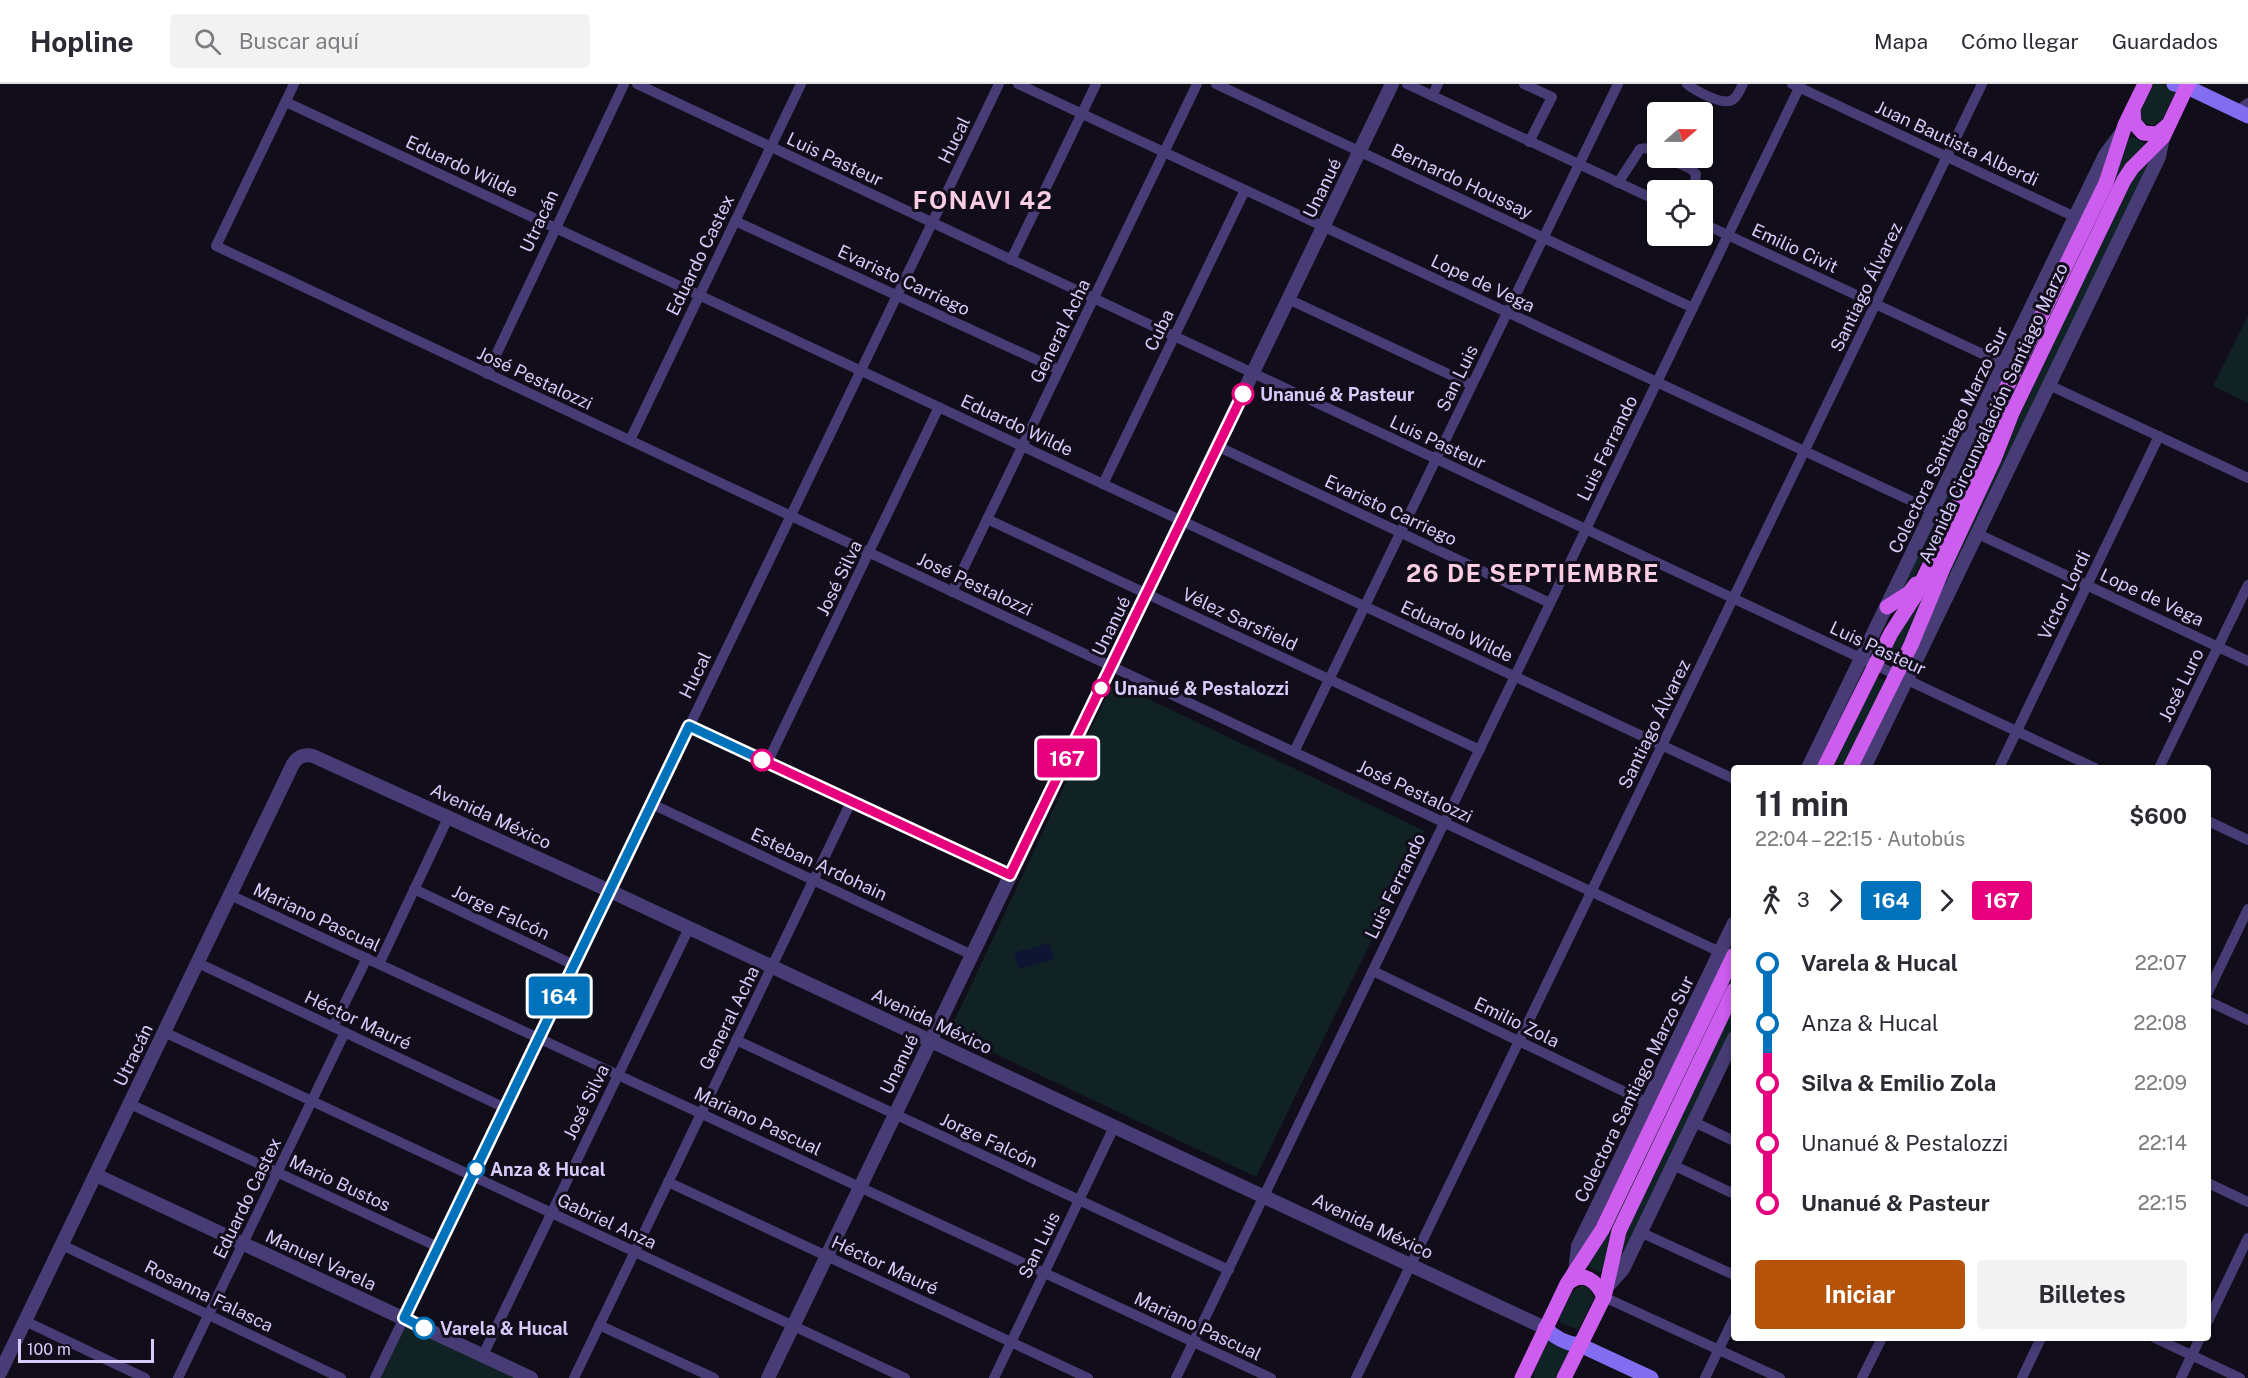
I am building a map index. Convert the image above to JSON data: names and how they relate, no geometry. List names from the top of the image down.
{
  "streets": {
    "main road": ["Avenida Circunvalación Santiago Marzo", "Avenida México"],
    "street": [
      "Hucal",
      "Juan Bautista Alberdi",
      "Luis Pasteur",
      "Eduardo Wilde",
      "Bernardo Houssay",
      "Unanué",
      "Utracán",
      "Emilio Civit",
      "Eduardo Castex",
      "Evaristo Carriego",
      "Lope de Vega",
      "Santiago Álvarez",
      "Cuba",
      "General Acha",
      "José Pestalozzi",
      "San Luis",
      "Colectora Santiago Marzo Sur",
      "Luis Ferrando",
      "José Silva",
      "Víctor Lordi",
      "Vélez Sarsfield",
      "José Luro",
      "Esteban Ardohain",
      "Jorge Falcón",
      "Mariano Pascual",
      "Héctor Mauré",
      "Emilio Zola",
      "Mario Bustos",
      "Gabriel Anza",
      "Manuel Varela",
      "Rosanna Falasca"
    ]
  },
  "crossings": [
    ["Hucal", "Luis Pasteur"],
    ["Hucal", "Eduardo Wilde"],
    ["Hucal", "Evaristo Carriego"],
    ["Hucal", "José Pestalozzi"],
    ["Hucal", "Avenida México"],
    ["Hucal", "Esteban Ardohain"],
    ["Hucal", "Jorge Falcón"],
    ["Hucal", "Mariano Pascual"],
    ["Hucal", "Héctor Mauré"],
    ["Hucal", "Mario Bustos"],
    ["Hucal", "Gabriel Anza"],
    ["Hucal", "Manuel Varela"],
    ["Juan Bautista Alberdi", "Santiago Álvarez"],
    ["Juan Bautista Alberdi", "Colectora Santiago Marzo Sur"],
    ["Juan Bautista Alberdi", "Luis Ferrando"],
    ["Luis Pasteur", "Unanué"],
    ["Luis Pasteur", "Eduardo Castex"],
    ["Luis Pasteur", "Santiago Álvarez"],
    ["Luis Pasteur", "Cuba"],
    ["Luis Pasteur", "General Acha"],
    ["Luis Pasteur", "San Luis"],
    ["Luis Pasteur", "Avenida Circunvalación Santiago Marzo"],
    ["Luis Pasteur", "Colectora Santiago Marzo Sur"],
    ["Luis Pasteur", "Luis Ferrando"],
    ["Luis Pasteur", "Víctor Lordi"],
    ["Eduardo Wilde", "Unanué"],
    ["Eduardo Wilde", "Utracán"],
    ["Eduardo Wilde", "Eduardo Castex"],
    ["Eduardo Wilde", "Santiago Álvarez"],
    ["Eduardo Wilde", "Cuba"],
    ["Eduardo Wilde", "General Acha"],
    ["Eduardo Wilde", "José Pestalozzi"],
    ["Eduardo Wilde", "San Luis"],
    ["Eduardo Wilde", "Luis Ferrando"],
    ["Eduardo Wilde", "José Silva"],
    ["Bernardo Houssay", "Unanué"],
    ["Bernardo Houssay", "San Luis"],
    ["Bernardo Houssay", "Luis Ferrando"],
    ["Unanué", "Evaristo Carriego"],
    ["Unanué", "Lope de Vega"],
    ["Unanué", "José Pestalozzi"],
    ["Unanué", "Vélez Sarsfield"],
    ["Unanué", "Avenida México"],
    ["Unanué", "Esteban Ardohain"],
    ["Unanué", "Jorge Falcón"],
    ["Unanué", "Mariano Pascual"],
    ["Unanué", "Héctor Mauré"],
    ["Unanué", "Gabriel Anza"],
    ["Utracán", "José Pestalozzi"],
    ["Utracán", "Avenida México"],
    ["Utracán", "Mariano Pascual"],
    ["Utracán", "Héctor Mauré"],
    ["Utracán", "Mario Bustos"],
    ["Utracán", "Gabriel Anza"],
    ["Utracán", "Manuel Varela"],
    ["Utracán", "Rosanna Falasca"],
    ["Emilio Civit", "Santiago Álvarez"],
    ["Emilio Civit", "Colectora Santiago Marzo Sur"],
    ["Emilio Civit", "Luis Ferrando"],
    ["Eduardo Castex", "Evaristo Carriego"],
    ["Eduardo Castex", "José Pestalozzi"],
    ["Eduardo Castex", "Héctor Mauré"],
    ["Eduardo Castex", "Mario Bustos"],
    ["Eduardo Castex", "Gabriel Anza"],
    ["Eduardo Castex", "Manuel Varela"],
    ["Eduardo Castex", "Rosanna Falasca"],
    ["Evaristo Carriego", "General Acha"],
    ["Evaristo Carriego", "San Luis"],
    ["Evaristo Carriego", "Luis Ferrando"],
    ["Lope de Vega", "Santiago Álvarez"],
    ["Lope de Vega", "Cuba"],
    ["Lope de Vega", "General Acha"],
    ["Lope de Vega", "San Luis"],
    ["Lope de Vega", "Colectora Santiago Marzo Sur"],
    ["Lope de Vega", "Luis Ferrando"],
    ["Lope de Vega", "Víctor Lordi"],
    ["Lope de Vega", "José Luro"],
    ["Santiago Álvarez", "José Pestalozzi"],
    ["Santiago Álvarez", "Avenida México"],
    ["Santiago Álvarez", "Emilio Zola"],
    ["General Acha", "José Pestalozzi"],
    ["General Acha", "Vélez Sarsfield"],
    ["General Acha", "Avenida México"],
    ["General Acha", "Esteban Ardohain"],
    ["General Acha", "Jorge Falcón"],
    ["General Acha", "Mariano Pascual"],
    ["General Acha", "Héctor Mauré"],
    ["General Acha", "Gabriel Anza"],
    ["José Pestalozzi", "San Luis"],
    ["José Pestalozzi", "Colectora Santiago Marzo Sur"],
    ["José Pestalozzi", "Luis Ferrando"],
    ["José Pestalozzi", "José Silva"],
    ["San Luis", "Vélez Sarsfield"],
    ["San Luis", "Avenida México"],
    ["San Luis", "Jorge Falcón"],
    ["San Luis", "Mariano Pascual"],
    ["San Luis", "Héctor Mauré"],
    ["Avenida Circunvalación Santiago Marzo", "Colectora Santiago Marzo Sur"],
    ["Colectora Santiago Marzo Sur", "Emilio Zola"],
    ["Luis Ferrando", "Vélez Sarsfield"],
    ["Luis Ferrando", "Avenida México"],
    ["Luis Ferrando", "Jorge Falcón"],
    ["Luis Ferrando", "Mariano Pascual"],
    ["Luis Ferrando", "Emilio Zola"],
    ["José Silva", "Avenida México"],
    ["José Silva", "Mariano Pascual"],
    ["José Silva", "Gabriel Anza"],
    ["José Silva", "Manuel Varela"]
  ],
  "districts": ["FONAVI 42", "26 DE SEPTIEMBRE"],
  "places": [
    "Unanué & Pasteur",
    "Unanué & Pestalozzi",
    "Anza & Hucal",
    "Varela & Hucal"
  ],
  "lines": ["bus line 167", "bus line 164"],
  "scale_bar": "100 m",
  "north": "right",
  "page": {
    "header": "Hopline",
    "search": "Buscar aquí",
    "nav": ["Mapa", "Cómo llegar", "Guardados"],
    "on_map": ["164", "167"],
    "heading": ["11 min", "22:04 – 22:15 · Autobús", "$600"],
    "legs": ["3", "164", "167"],
    "list": [
      {
        "name": "Varela & Hucal",
        "value": "22:07"
      },
      {
        "name": "Anza & Hucal",
        "value": "22:08"
      },
      {
        "name": "Silva & Emilio Zola",
        "value": "22:09"
      },
      {
        "name": "Unanué & Pestalozzi",
        "value": "22:14"
      },
      {
        "name": "Unanué & Pasteur",
        "value": "22:15"
      }
    ],
    "buttons": ["Iniciar", "Billetes"],
    "scale": "100 m"
  }
}
